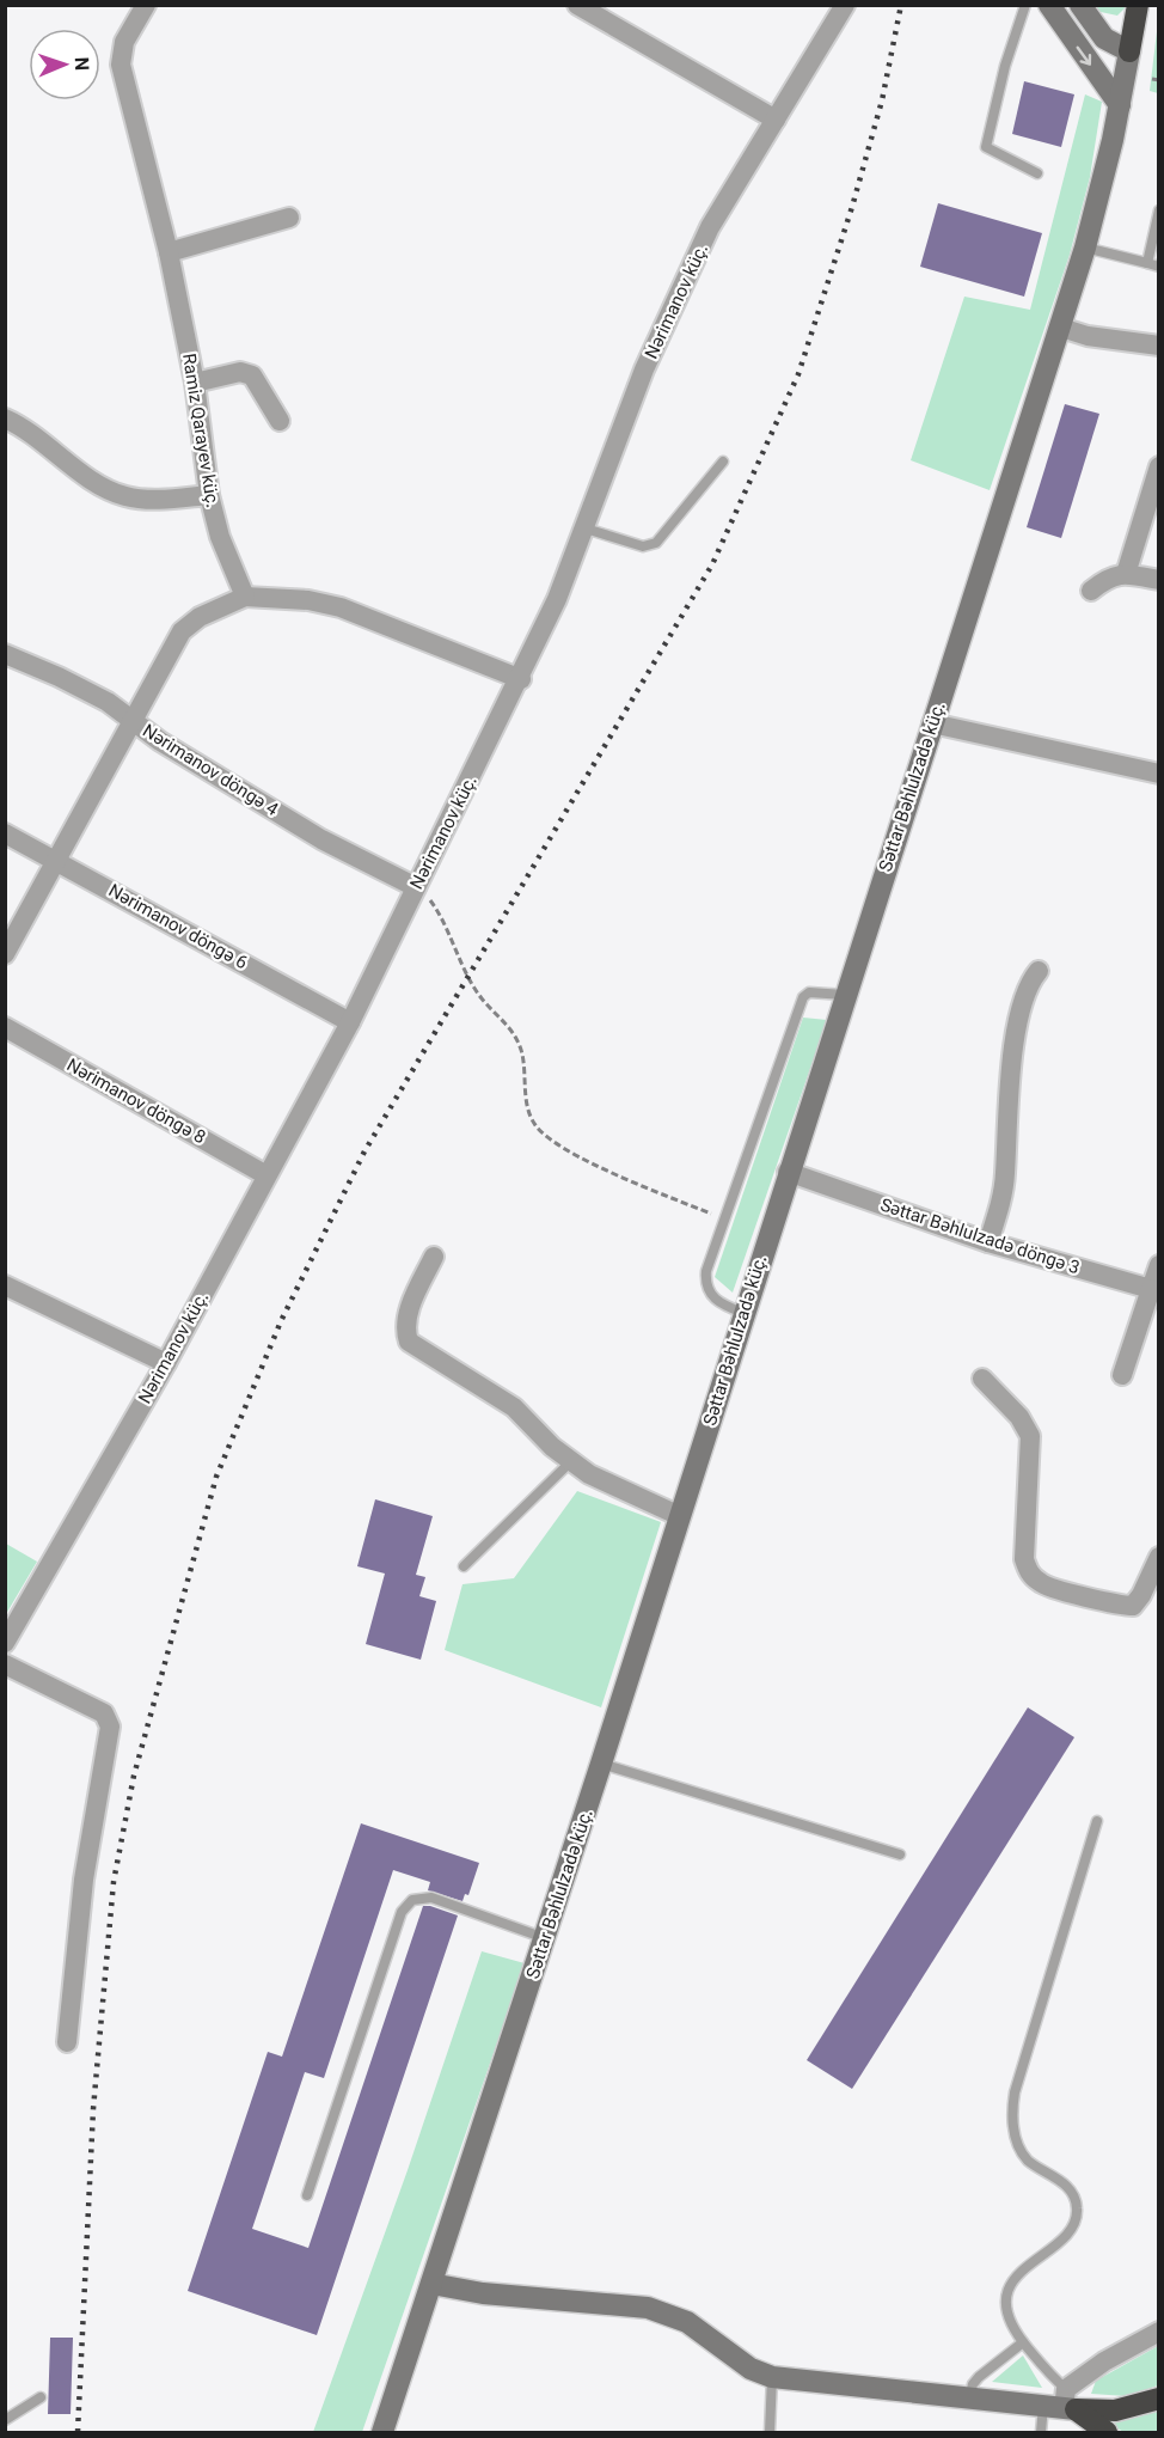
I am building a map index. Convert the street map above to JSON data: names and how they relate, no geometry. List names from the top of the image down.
{
  "streets": {
    "main road": ["Səttar Bəhlulzadə küç."],
    "street": [
      "Nərimanov küç.",
      "Ramiz Qarayev küç.",
      "Nərimanov döngə 4",
      "Nərimanov döngə 6",
      "Nərimanov döngə 8",
      "Səttar Bəhlulzadə döngə 3"
    ]
  },
  "crossings": [
    ["Nərimanov küç.", "Nərimanov döngə 4"],
    ["Nərimanov küç.", "Nərimanov döngə 6"],
    ["Nərimanov küç.", "Nərimanov döngə 8"],
    ["Səttar Bəhlulzadə küç.", "Səttar Bəhlulzadə döngə 3"]
  ],
  "north": "right"
}
